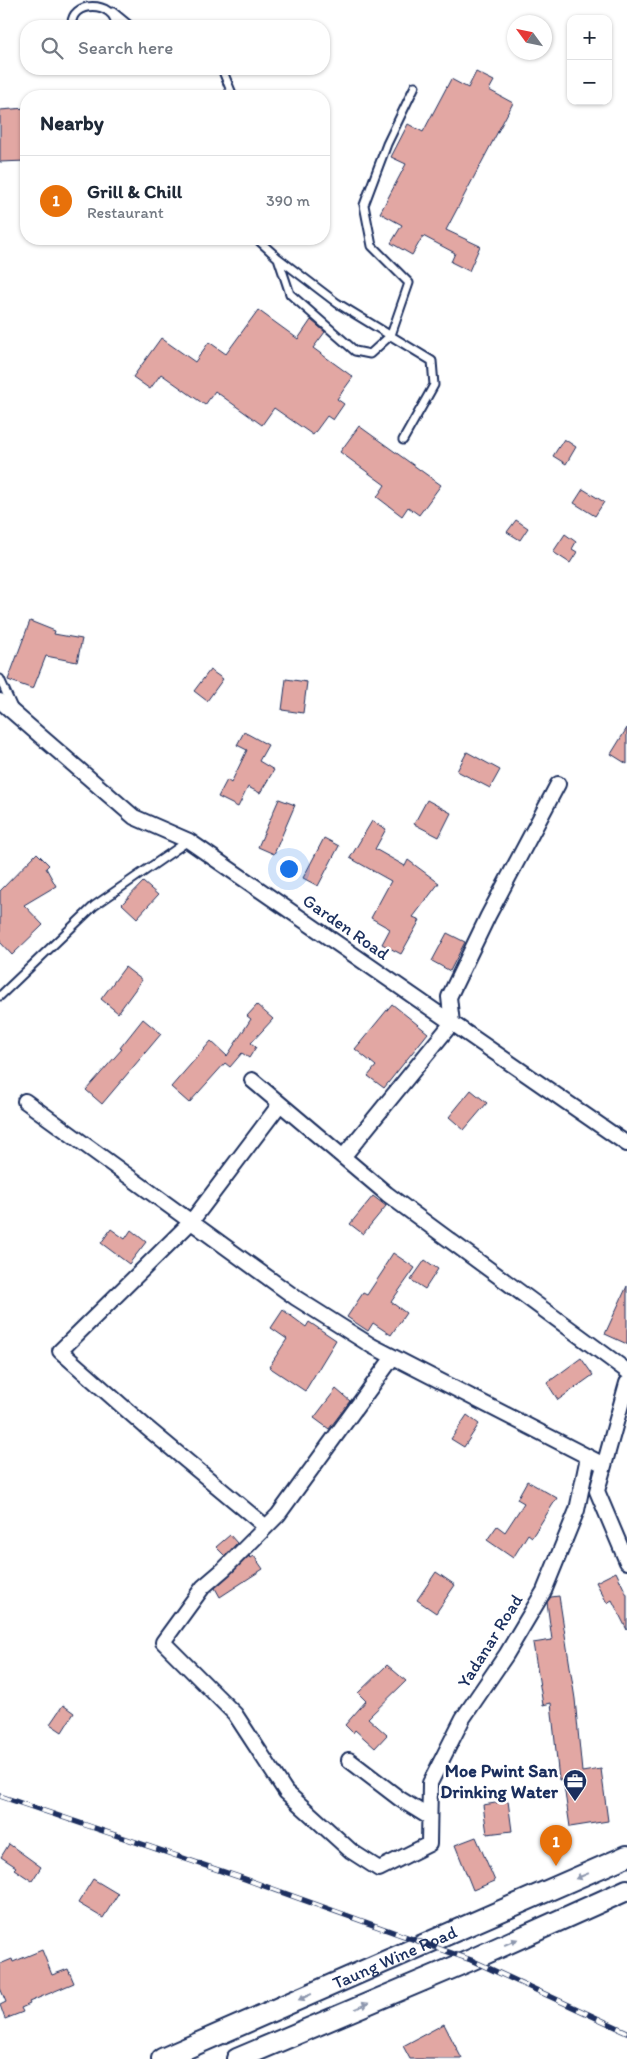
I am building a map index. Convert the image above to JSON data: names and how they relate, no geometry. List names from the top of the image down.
{
  "streets": {
    "main road": ["Taung Wine Road"],
    "street": ["Garden Road", "Yadanar Road"]
  },
  "places": {
    "office": ["Moe Pwint San Drinking Water"]
  },
  "north": "top left",
  "page": {
    "map_buttons": ["+", "−"],
    "search": "Search here",
    "heading": "Nearby",
    "list": [
      {
        "mark": "1",
        "name": "Grill & Chill",
        "note": "Restaurant",
        "value": "390 m"
      }
    ],
    "pins": "1"
  }
}
